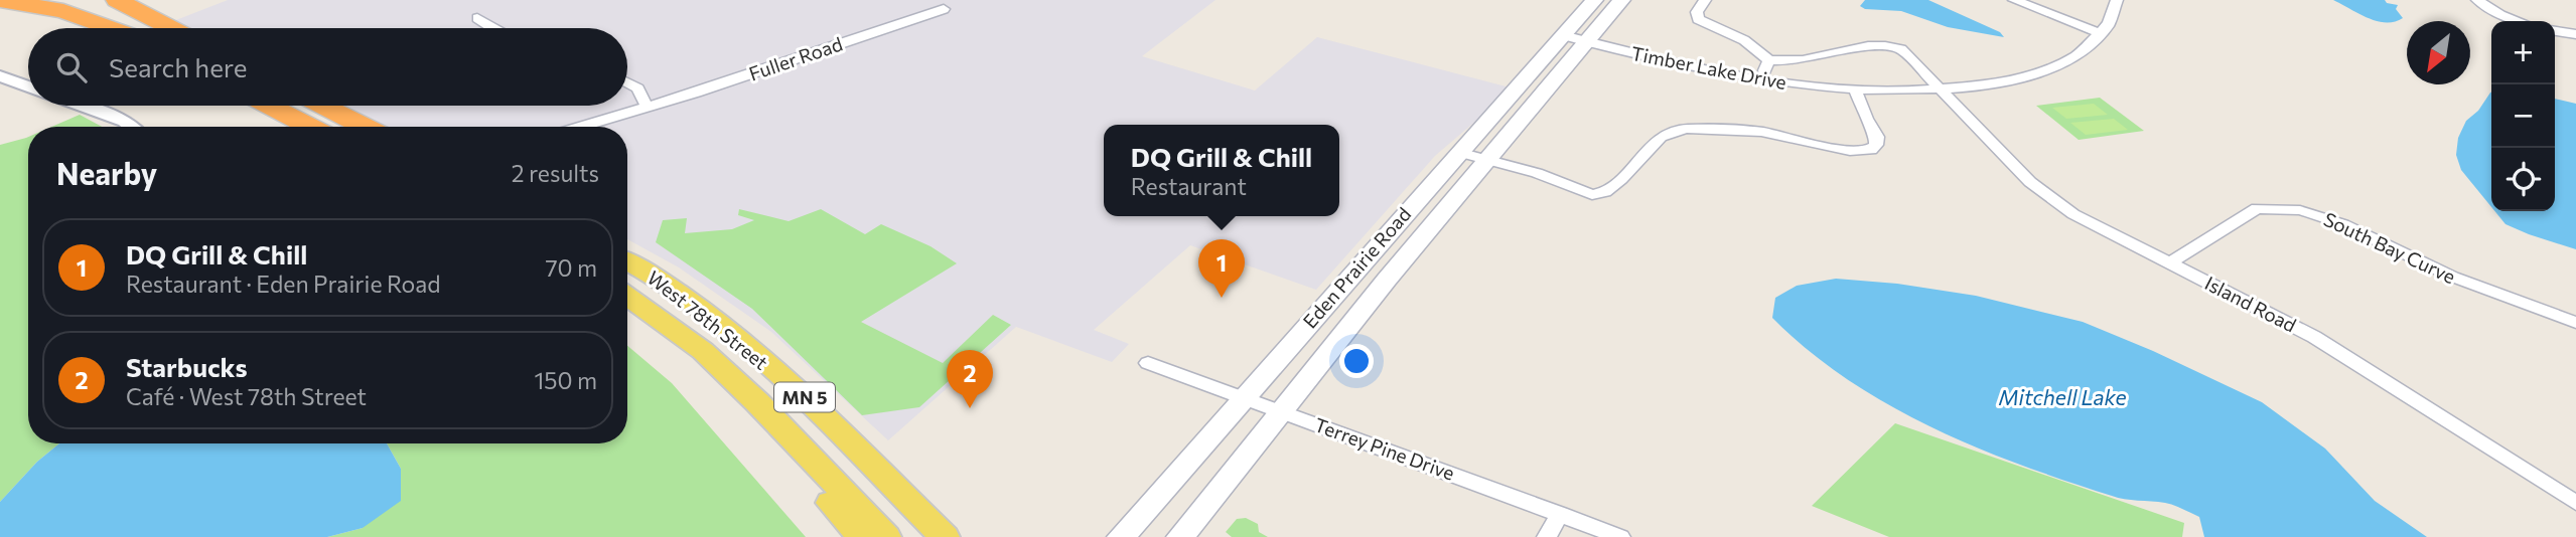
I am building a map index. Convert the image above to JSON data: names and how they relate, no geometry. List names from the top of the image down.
{
  "streets": {
    "main road": ["Eden Prairie Road", "West 78th Street", "MN 5"],
    "street": [
      "Fuller Road",
      "Timber Lake Drive",
      "South Bay Curve",
      "Island Road",
      "Terrey Pine Drive"
    ]
  },
  "crossings": [
    ["Timber Lake Drive", "Eden Prairie Road"],
    ["Timber Lake Drive", "Island Road"],
    ["South Bay Curve", "Island Road"],
    ["Eden Prairie Road", "Terrey Pine Drive"]
  ],
  "water": ["Mitchell Lake"],
  "north": "bottom left",
  "page": {
    "map_buttons": ["+", "−"],
    "search": "Search here",
    "popup": ["DQ Grill & Chill", "Restaurant"],
    "heading": ["Nearby", "2 results"],
    "list": [
      {
        "mark": "1",
        "name": "DQ Grill & Chill",
        "note": "Restaurant · Eden Prairie Road",
        "value": "70 m"
      },
      {
        "mark": "2",
        "name": "Starbucks",
        "note": "Café · West 78th Street",
        "value": "150 m"
      }
    ],
    "pins": ["1", "2"]
  }
}
